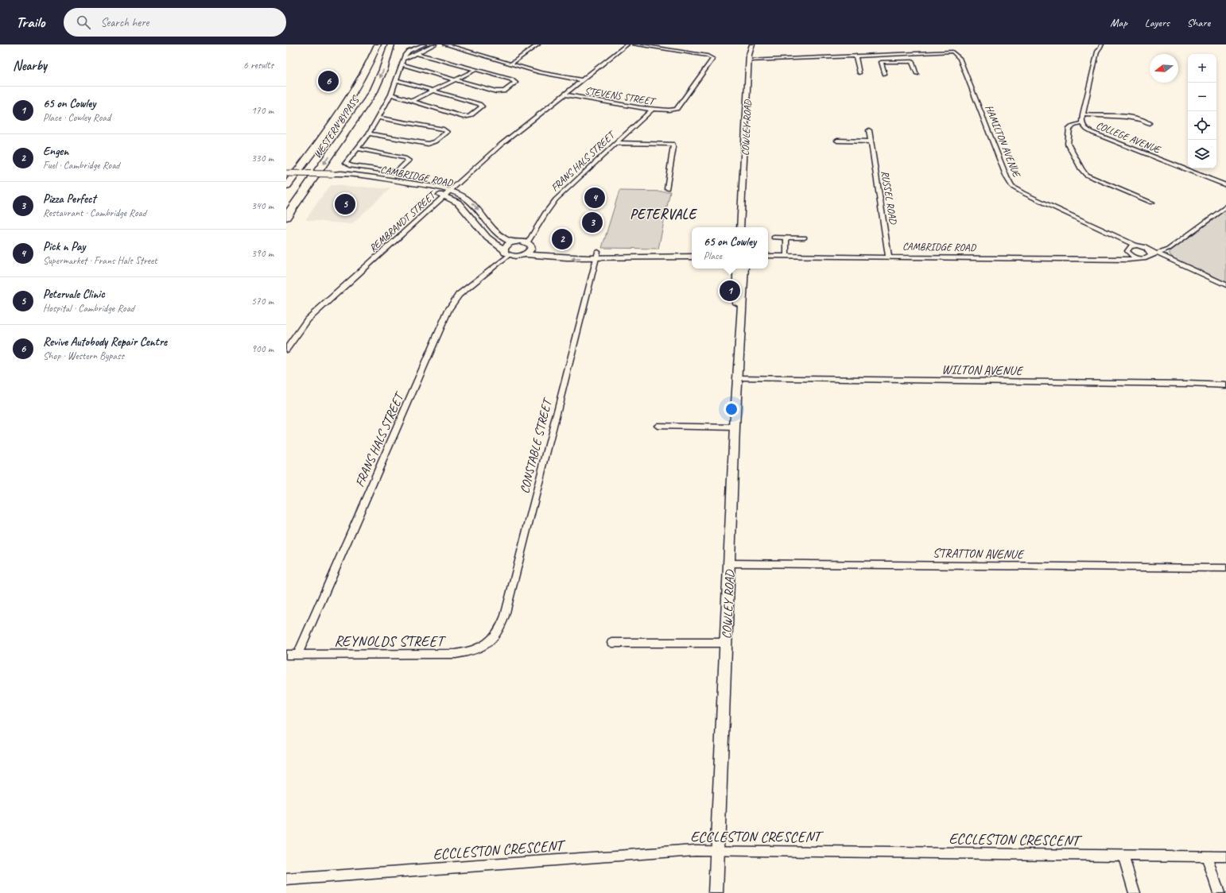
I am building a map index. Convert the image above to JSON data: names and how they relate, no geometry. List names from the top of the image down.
{
  "streets": {
    "highway": ["WESTERN BYPASS"],
    "street": [
      "STEVENS STREET",
      "COWLEY ROAD",
      "COLLEGE AVENUE",
      "HAMILTON AVENUE",
      "FRANS HALS STREET",
      "CAMBRIDGE ROAD",
      "RUSSEL ROAD",
      "REMBRANDT STREET",
      "WILTON AVENUE",
      "CONSTABLE STREET",
      "STRATTON AVENUE",
      "REYNOLDS STREET",
      "ECCLESTON CRESCENT"
    ]
  },
  "crossings": [
    ["STEVENS STREET", "FRANS HALS STREET"],
    ["STEVENS STREET", "REMBRANDT STREET"],
    ["COWLEY ROAD", "WILTON AVENUE"],
    ["COWLEY ROAD", "STRATTON AVENUE"],
    ["COWLEY ROAD", "ECCLESTON CRESCENT"],
    ["HAMILTON AVENUE", "CAMBRIDGE ROAD"],
    ["FRANS HALS STREET", "CAMBRIDGE ROAD"],
    ["FRANS HALS STREET", "REYNOLDS STREET"],
    ["CAMBRIDGE ROAD", "RUSSEL ROAD"],
    ["CAMBRIDGE ROAD", "REMBRANDT STREET"],
    ["CONSTABLE STREET", "REYNOLDS STREET"]
  ],
  "districts": ["PETERVALE"],
  "north": "left",
  "page": {
    "header": "Trailo",
    "search": "Search here",
    "nav": ["Map", "Layers", "Share"],
    "heading": ["Nearby", "6 results"],
    "map_buttons": ["+", "−"],
    "pins": [
      "6",
      "4",
      "5",
      "3",
      "2",
      "1"
    ],
    "list": [
      {
        "mark": "1",
        "name": "65 on Cowley",
        "note": "Place · Cowley Road",
        "value": "170 m"
      },
      {
        "mark": "2",
        "name": "Engen",
        "note": "Fuel · Cambridge Road",
        "value": "330 m"
      },
      {
        "mark": "3",
        "name": "Pizza Perfect",
        "note": "Restaurant · Cambridge Road",
        "value": "340 m"
      },
      {
        "mark": "4",
        "name": "Pick n Pay",
        "note": "Supermarket · Frans Hals Street",
        "value": "390 m"
      },
      {
        "mark": "5",
        "name": "Petervale Clinic",
        "note": "Hospital · Cambridge Road",
        "value": "570 m"
      },
      {
        "mark": "6",
        "name": "Revive Autobody Repair Centre",
        "note": "Shop · Western Bypass",
        "value": "900 m"
      }
    ],
    "popup": ["65 on Cowley", "Place"]
  }
}
